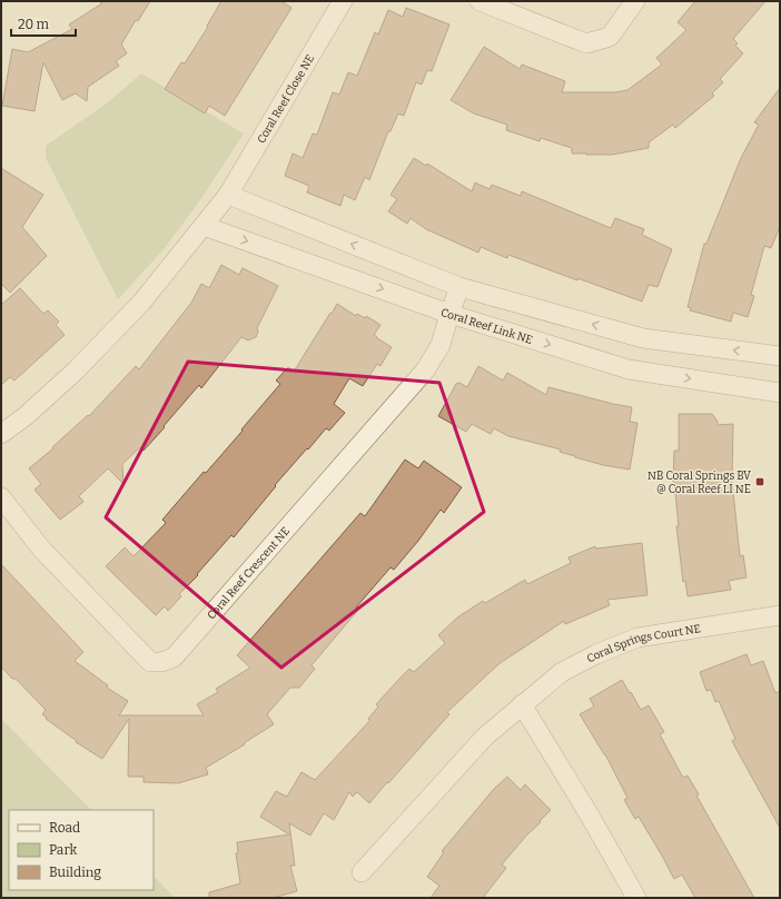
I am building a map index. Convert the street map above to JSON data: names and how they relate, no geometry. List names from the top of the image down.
{
  "streets": {
    "street": [
      "Coral Reef Close NE",
      "Coral Reef Link NE",
      "Coral Reef Crescent NE",
      "Coral Springs Court NE"
    ]
  },
  "crossings": [
    ["Coral Reef Link NE", "Coral Reef Crescent NE"]
  ],
  "places": {
    "transit": ["NB Coral Springs BV @ Coral Reef LI NE"]
  },
  "legend": ["Road", "Park", "Building"],
  "scale_bar": "20 m"
}
